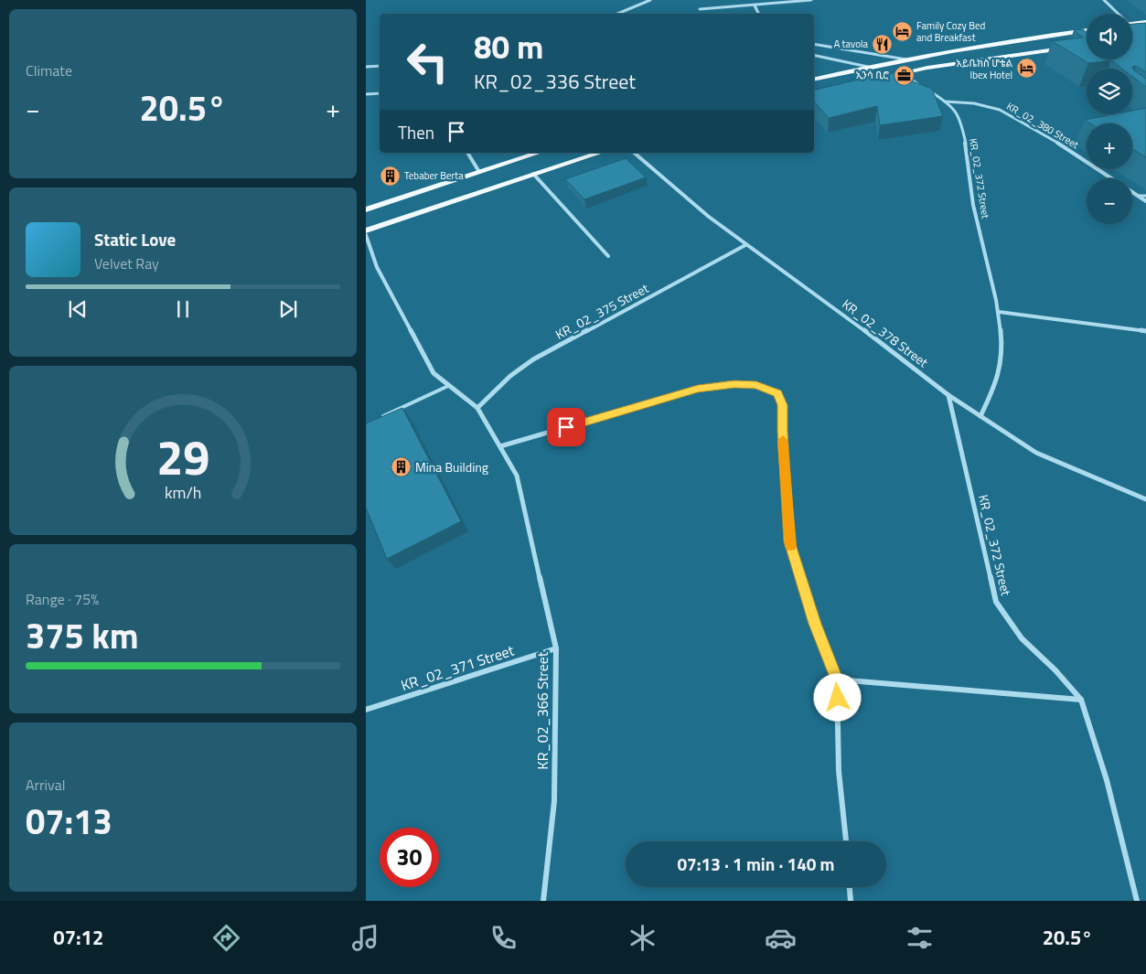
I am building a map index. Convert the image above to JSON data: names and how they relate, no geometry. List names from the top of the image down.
{
  "streets": {
    "street": [
      "KR_02_380 Street",
      "KR_02_372 Street",
      "KR_02_375 Street",
      "KR_02_378 Street",
      "KR_02_371 Street",
      "KR_02_366 Street"
    ]
  },
  "crossings": [
    ["KR_02_380 Street", "KR_02_372 Street"],
    ["KR_02_372 Street", "KR_02_378 Street"],
    ["KR_02_375 Street", "KR_02_378 Street"],
    ["KR_02_375 Street", "KR_02_366 Street"],
    ["KR_02_371 Street", "KR_02_366 Street"]
  ],
  "places": {
    "hotel": ["Family Cozy Bed and Breakfast", "አይቤክስ ሆቴል Ibex Hotel"],
    "restaurant": ["A tavola"],
    "office": ["ኢንሳ ቢሮ"],
    "building": ["Tebaber Berta", "Mina Building"]
  },
  "page": {
    "tile": [
      "Climate",
      ["Range · 75%", "375 km"],
      ["Arrival", "07:13"]
    ],
    "map_buttons": ["+", "−"],
    "turn": ["80 m", "KR_02_336 Street"],
    "heat": ["−", "20.5°", "+"],
    "then": "Then",
    "song": ["Static Love", "Velvet Ray"],
    "limit": "30",
    "trip": "07:13 · 1 min · 140 m",
    "tabs": ["07:12", "20.5°"],
    "gauge": ["29", "km/h"]
  }
}
